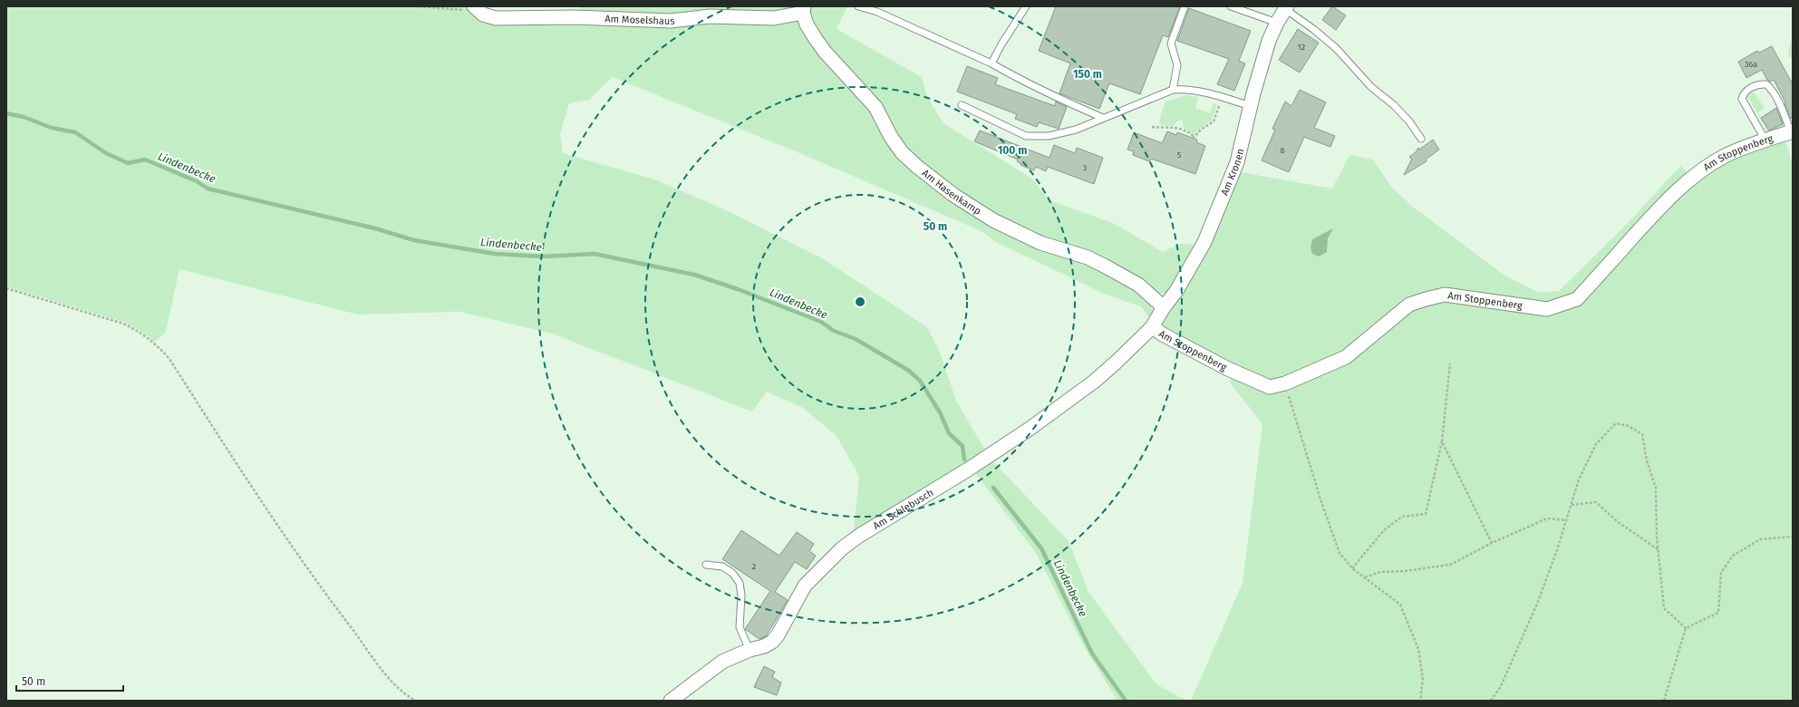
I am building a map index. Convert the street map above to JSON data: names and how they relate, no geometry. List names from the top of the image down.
{
  "streets": {
    "street": [
      "Am Moselshaus",
      "Am Stoppenberg",
      "Am Kronen",
      "Am Hasenkamp",
      "Am Schlebusch"
    ]
  },
  "crossings": [
    ["Am Moselshaus", "Am Hasenkamp"],
    ["Am Stoppenberg", "Am Kronen"],
    ["Am Stoppenberg", "Am Schlebusch"],
    ["Am Kronen", "Am Hasenkamp"],
    ["Am Kronen", "Am Schlebusch"]
  ],
  "water": ["Lindenbecke"],
  "house_numbers": [
    "12",
    "36a",
    "8",
    "5",
    "3",
    "2"
  ],
  "scale_bar": "50 m",
  "rings": ["150 m", "100 m", "50 m"]
}
